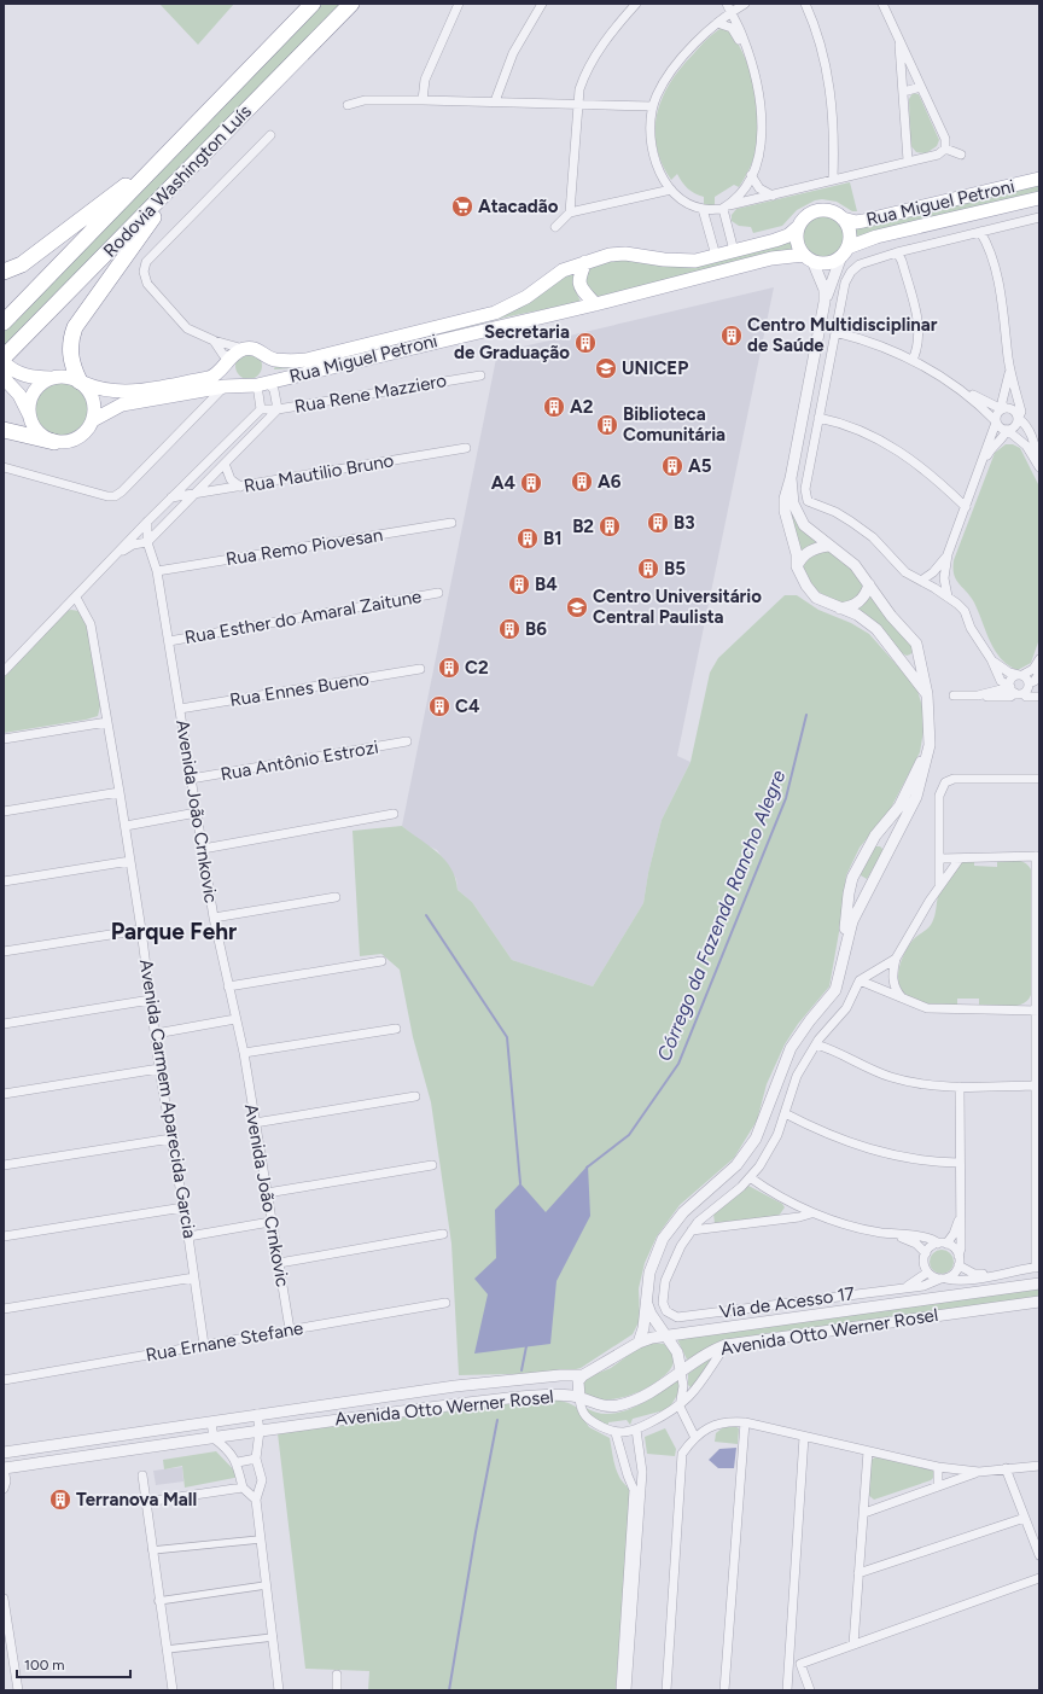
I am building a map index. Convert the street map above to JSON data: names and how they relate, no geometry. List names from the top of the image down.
{
  "streets": {
    "highway": ["Rodovia Washington Luís"],
    "main road": ["Rua Miguel Petroni"],
    "street": [
      "Rua Rene Mazziero",
      "Rua Mautilio Bruno",
      "Rua Remo Piovesan",
      "Rua Esther do Amaral Zaitune",
      "Rua Ennes Bueno",
      "Rua Antônio Estrozi",
      "Avenida João Crnkovic",
      "Avenida Carmem Aparecida Garcia",
      "Via de Acesso 17",
      "Avenida Otto Werner Rosel",
      "Rua Ernane Stefane"
    ]
  },
  "crossings": [
    ["Rua Remo Piovesan", "Avenida João Crnkovic"],
    ["Rua Esther do Amaral Zaitune", "Avenida João Crnkovic"],
    ["Rua Ennes Bueno", "Avenida João Crnkovic"],
    ["Rua Antônio Estrozi", "Avenida João Crnkovic"],
    ["Avenida João Crnkovic", "Rua Ernane Stefane"],
    ["Avenida Carmem Aparecida Garcia", "Rua Ernane Stefane"]
  ],
  "districts": ["Parque Fehr"],
  "water": ["Córrego da Fazenda Rancho Alegre"],
  "places": {
    "supermarket": ["Atacadão"],
    "building": [
      "Centro Multidisciplinar de Saúde",
      "Secretaria de Graduação",
      "A2",
      "Biblioteca Comunitária",
      "A5",
      "A6",
      "A4",
      "B3",
      "B2",
      "B1",
      "B5",
      "B4",
      "B6",
      "C2",
      "C4",
      "Terranova Mall"
    ],
    "school or university": ["UNICEP", "Centro Universitário Central Paulista"]
  },
  "scale_bar": "100 m"
}
